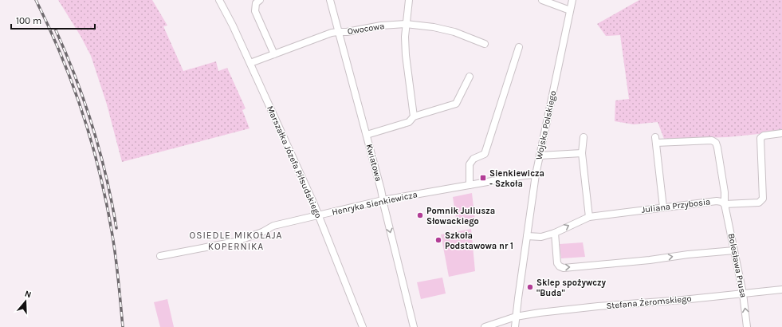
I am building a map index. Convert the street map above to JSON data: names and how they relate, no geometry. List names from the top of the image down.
{
  "streets": {
    "street": [
      "Owocowa",
      "Wojska Polskiego",
      "Marszałka Józefa Piłsudskiego",
      "Kwiatowa",
      "Henryka Sienkiewicza",
      "Juliana Przybosia",
      "Bolesława Prusa",
      "Stefana Żeromskiego"
    ]
  },
  "crossings": [
    ["Owocowa", "Marszałka Józefa Piłsudskiego"],
    ["Owocowa", "Kwiatowa"],
    ["Wojska Polskiego", "Henryka Sienkiewicza"],
    ["Wojska Polskiego", "Juliana Przybosia"],
    ["Wojska Polskiego", "Stefana Żeromskiego"],
    ["Marszałka Józefa Piłsudskiego", "Henryka Sienkiewicza"],
    ["Kwiatowa", "Henryka Sienkiewicza"],
    ["Juliana Przybosia", "Bolesława Prusa"],
    ["Bolesława Prusa", "Stefana Żeromskiego"]
  ],
  "one_way": ["Kwiatowa"],
  "districts": ["OSIEDLE MIKOŁAJA KOPERNIKA"],
  "places": {
    "transit": ["Sienkiewicza - Szkoła"],
    "other": ["Pomnik Juliusza Słowackiego", "Szkoła Podstawowa nr 1", "Sklep spożywczy \"Buda\""]
  },
  "scale_bar": "100 m",
  "north": "top"
}
